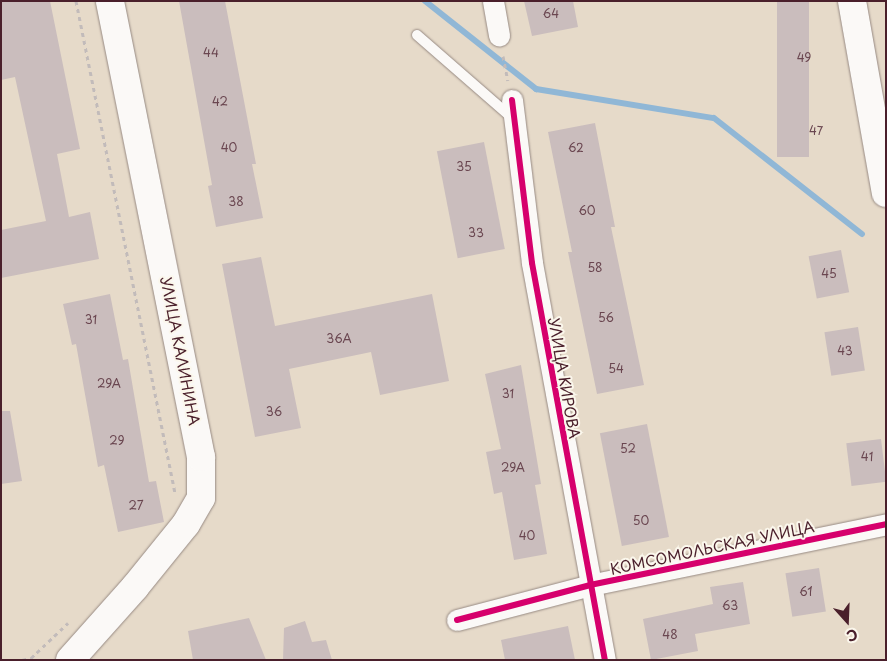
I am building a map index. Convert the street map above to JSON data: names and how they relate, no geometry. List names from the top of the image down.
{
  "streets": {
    "main road": ["УЛИЦА КАЛИНИНА"],
    "street": ["УЛИЦА КИРОВА", "КОМСОМОЛЬСКАЯ УЛИЦА"]
  },
  "crossings": [
    ["УЛИЦА КИРОВА", "КОМСОМОЛЬСКАЯ УЛИЦА"]
  ],
  "house_numbers": [
    "64",
    "44",
    "49",
    "42",
    "47",
    "40",
    "62",
    "35",
    "38",
    "60",
    "33",
    "58",
    "45",
    "56",
    "31",
    "36А",
    "43",
    "54",
    "29А",
    "31",
    "36",
    "29",
    "52",
    "41",
    "29А",
    "27",
    "50",
    "40",
    "61",
    "63",
    "48"
  ],
  "north": "bottom"
}
